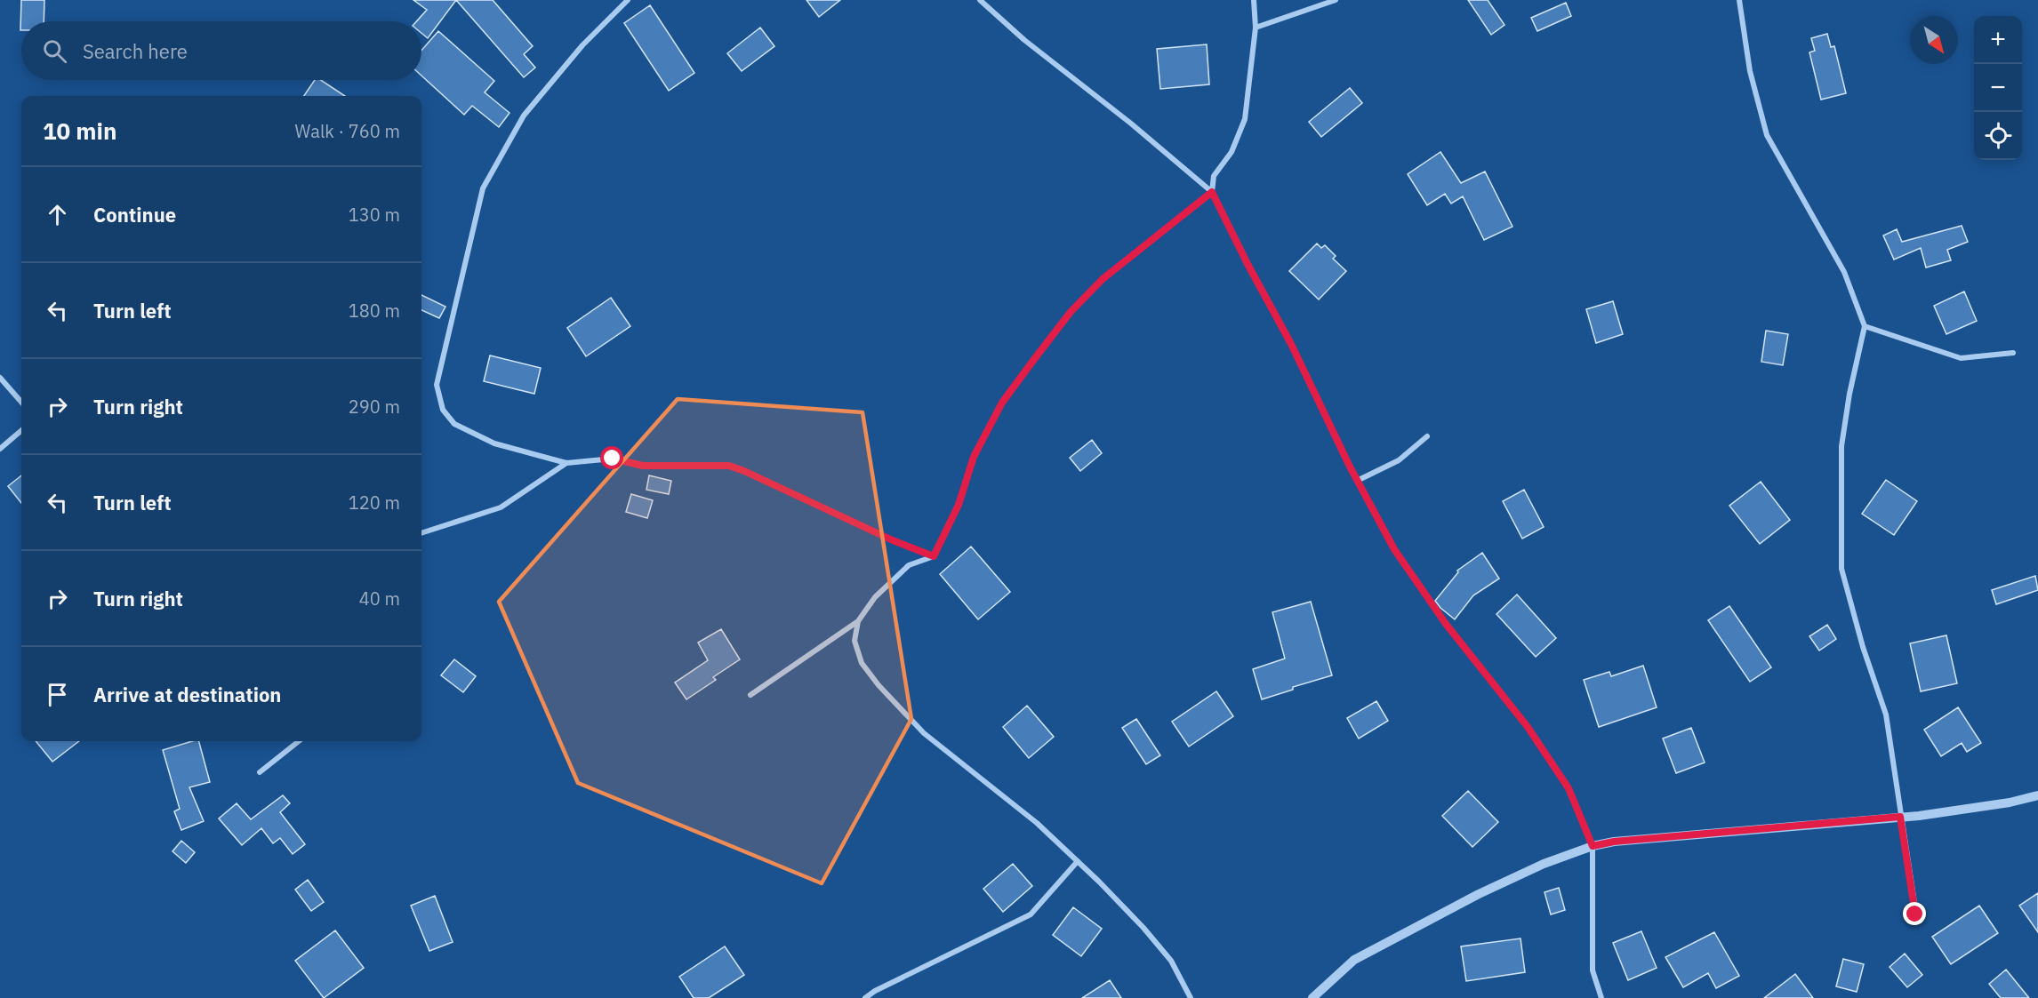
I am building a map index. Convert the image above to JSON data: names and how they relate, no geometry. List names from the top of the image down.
{
  "north": "bottom right",
  "page": {
    "map_buttons": ["+", "−"],
    "search": "Search here",
    "heading": ["10 min", "Walk · 760 m"],
    "list": [
      ["Continue", "130 m"],
      ["Turn left", "180 m"],
      ["Turn right", "290 m"],
      ["Turn left", "120 m"],
      ["Turn right", "40 m"],
      "Arrive at destination"
    ]
  }
}
